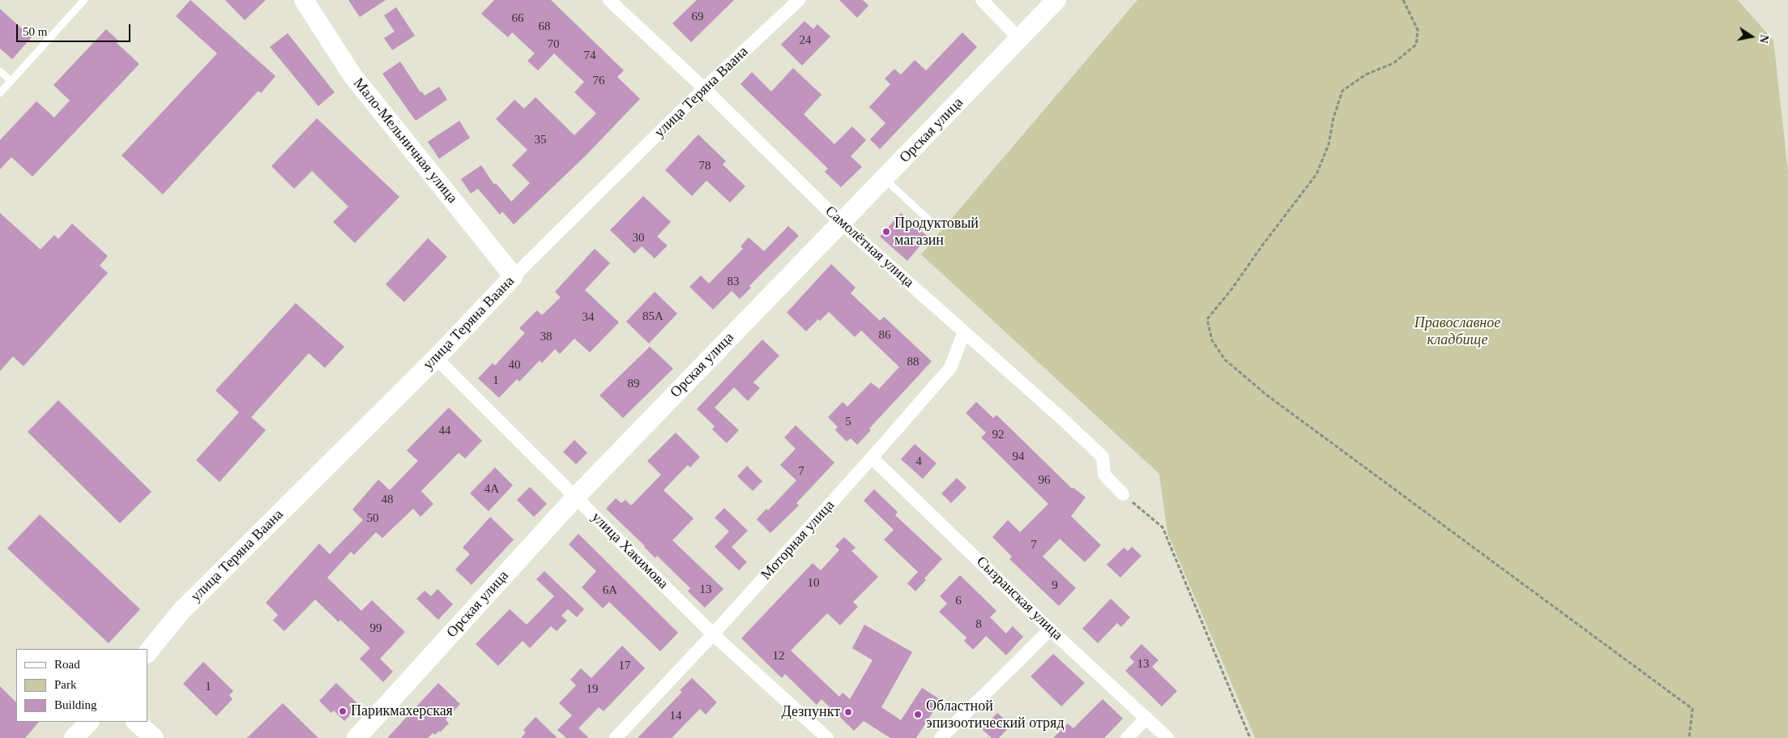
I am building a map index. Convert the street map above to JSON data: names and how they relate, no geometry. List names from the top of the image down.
{
  "streets": {
    "main road": ["улица Теряна Ваана", "Орская улица", "Мало-Мельничная улица"],
    "street": [
      "Самолётная улица",
      "Моторная улица",
      "улица Хакимова",
      "Сызранская улица"
    ]
  },
  "crossings": [
    ["улица Теряна Ваана", "Мало-Мельничная улица"],
    ["улица Теряна Ваана", "Самолётная улица"],
    ["улица Теряна Ваана", "улица Хакимова"],
    ["Орская улица", "Самолётная улица"],
    ["Орская улица", "улица Хакимова"],
    ["Самолётная улица", "Моторная улица"],
    ["Моторная улица", "улица Хакимова"],
    ["Моторная улица", "Сызранская улица"]
  ],
  "parks": ["Православное кладбище"],
  "places": [
    "Продуктовый магазин",
    "Парикмахерская",
    "Дезпункт",
    "Областной эпизоотический отряд"
  ],
  "house_numbers": [
    "69",
    "66",
    "68",
    "24",
    "70",
    "74",
    "76",
    "35",
    "78",
    "30",
    "83",
    "85А",
    "34",
    "86",
    "38",
    "88",
    "40",
    "1",
    "89",
    "5",
    "44",
    "92",
    "94",
    "4",
    "7",
    "96",
    "4А",
    "48",
    "50",
    "7",
    "10",
    "9",
    "13",
    "6А",
    "6",
    "8",
    "99",
    "12",
    "13",
    "17",
    "1",
    "19",
    "14"
  ],
  "legend": ["Road", "Park", "Building"],
  "scale_bar": "50 m",
  "north": "right"
}
